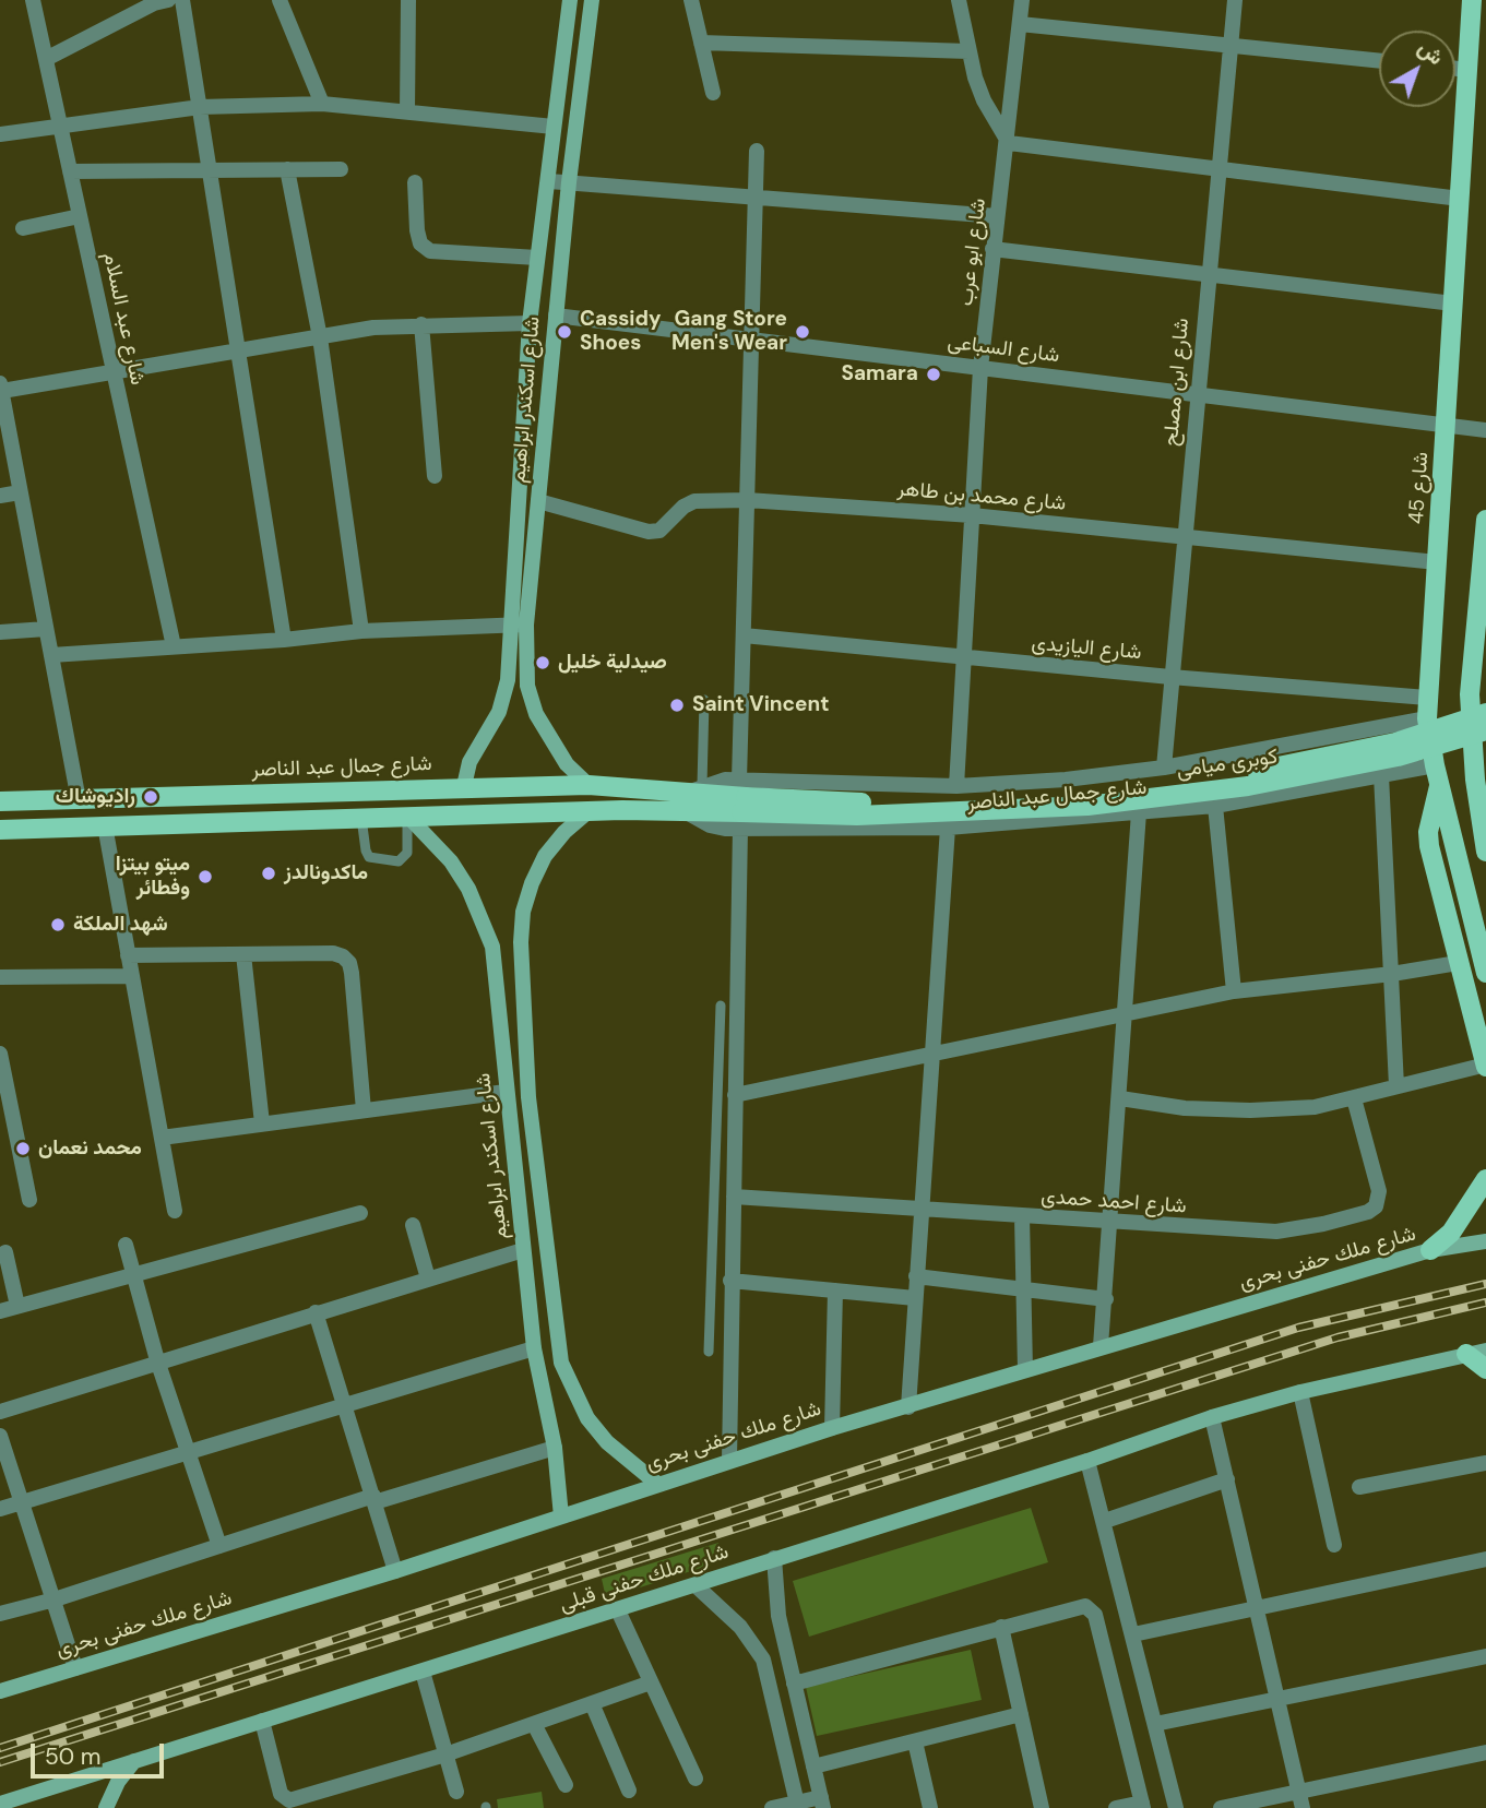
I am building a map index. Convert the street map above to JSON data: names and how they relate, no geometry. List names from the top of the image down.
{
  "streets": {
    "main road": ["شارع 45", "كوبرى ميامى", "شارع جمال عبد الناصر"],
    "street": [
      "شارع ابو عرب",
      "شارع عبد السلام",
      "شارع السباعى",
      "شارع ابن مصلح",
      "شارع اسكندر ابراهيم",
      "شارع محمد بن طاهر",
      "شارع اليازيدى",
      "شارع احمد حمدى",
      "شارع ملك حفنى بحرى",
      "شارع ملك حفنى قبلى"
    ]
  },
  "crossings": [
    ["شارع ابو عرب", "شارع السباعى"],
    ["شارع ابو عرب", "شارع محمد بن طاهر"],
    ["شارع ابو عرب", "شارع اليازيدى"],
    ["شارع ابو عرب", "شارع جمال عبد الناصر"],
    ["شارع السباعى", "شارع ابن مصلح"],
    ["شارع السباعى", "شارع اسكندر ابراهيم"],
    ["شارع السباعى", "شارع 45"],
    ["شارع ابن مصلح", "شارع محمد بن طاهر"],
    ["شارع ابن مصلح", "شارع اليازيدى"],
    ["شارع ابن مصلح", "شارع جمال عبد الناصر"],
    ["شارع اسكندر ابراهيم", "شارع محمد بن طاهر"],
    ["شارع اسكندر ابراهيم", "شارع جمال عبد الناصر"],
    ["شارع اسكندر ابراهيم", "شارع ملك حفنى بحرى"],
    ["شارع 45", "شارع محمد بن طاهر"],
    ["شارع 45", "شارع اليازيدى"],
    ["شارع 45", "شارع جمال عبد الناصر"],
    ["كوبرى ميامى", "شارع جمال عبد الناصر"]
  ],
  "places": [
    "Cassidy Shoes",
    "Gang Store Men's Wear",
    "Samara",
    "صيدلية خليل",
    "Saint Vincent",
    "راديوشاك",
    "ماكدونالدز",
    "ميتو بيتزا وفطائر",
    "شهد الملكة",
    "محمد نعمان"
  ],
  "scale_bar": "50 m",
  "north": "top right"
}
